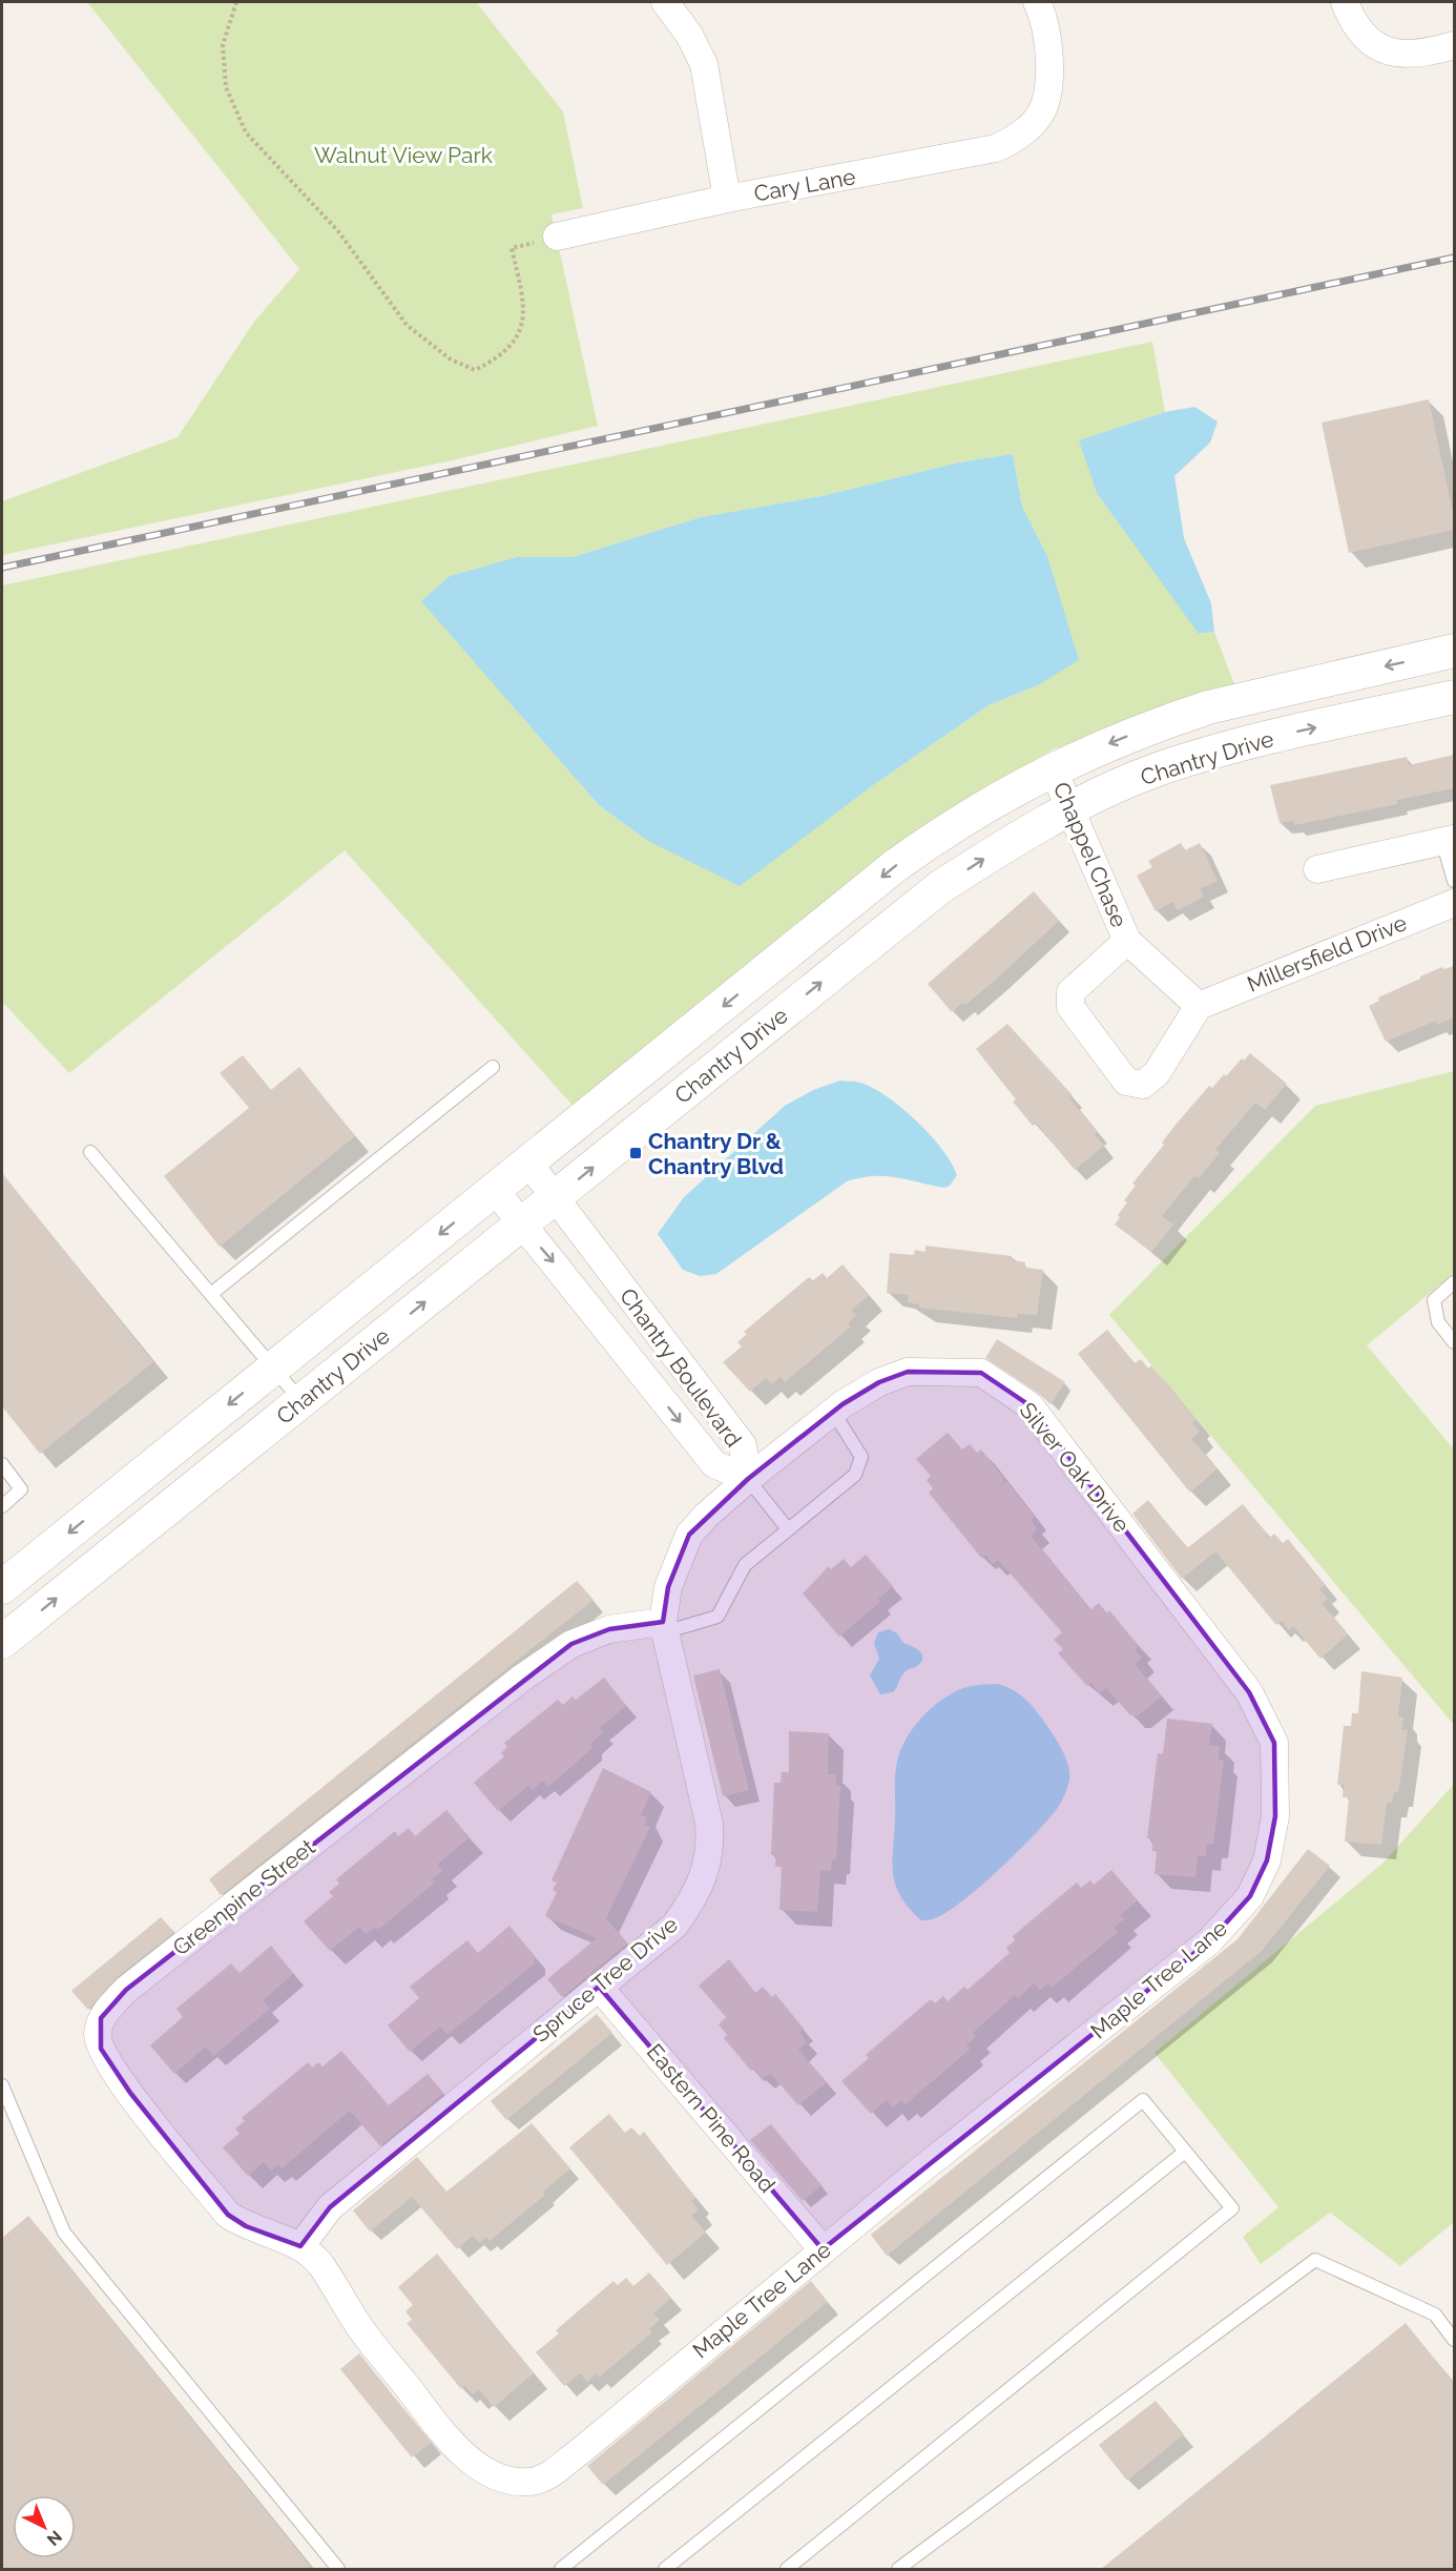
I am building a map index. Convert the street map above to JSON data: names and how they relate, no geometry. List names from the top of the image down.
{
  "streets": {
    "street": [
      "Cary Lane",
      "Chantry Drive",
      "Chappel Chase",
      "Millersfield Drive",
      "Chantry Boulevard",
      "Silver Oak Drive",
      "Greenpine Street",
      "Spruce Tree Drive",
      "Maple Tree Lane",
      "Eastern Pine Road"
    ]
  },
  "crossings": [
    ["Chantry Drive", "Chappel Chase"],
    ["Chantry Drive", "Chantry Boulevard"],
    ["Chappel Chase", "Millersfield Drive"],
    ["Chantry Boulevard", "Silver Oak Drive"],
    ["Silver Oak Drive", "Greenpine Street"],
    ["Silver Oak Drive", "Spruce Tree Drive"],
    ["Silver Oak Drive", "Maple Tree Lane"],
    ["Greenpine Street", "Spruce Tree Drive"],
    ["Greenpine Street", "Maple Tree Lane"],
    ["Spruce Tree Drive", "Maple Tree Lane"],
    ["Spruce Tree Drive", "Eastern Pine Road"],
    ["Maple Tree Lane", "Eastern Pine Road"]
  ],
  "parks": ["Walnut View Park"],
  "places": {
    "transit": ["Chantry Dr & Chantry Blvd"]
  },
  "north": "bottom right"
}
